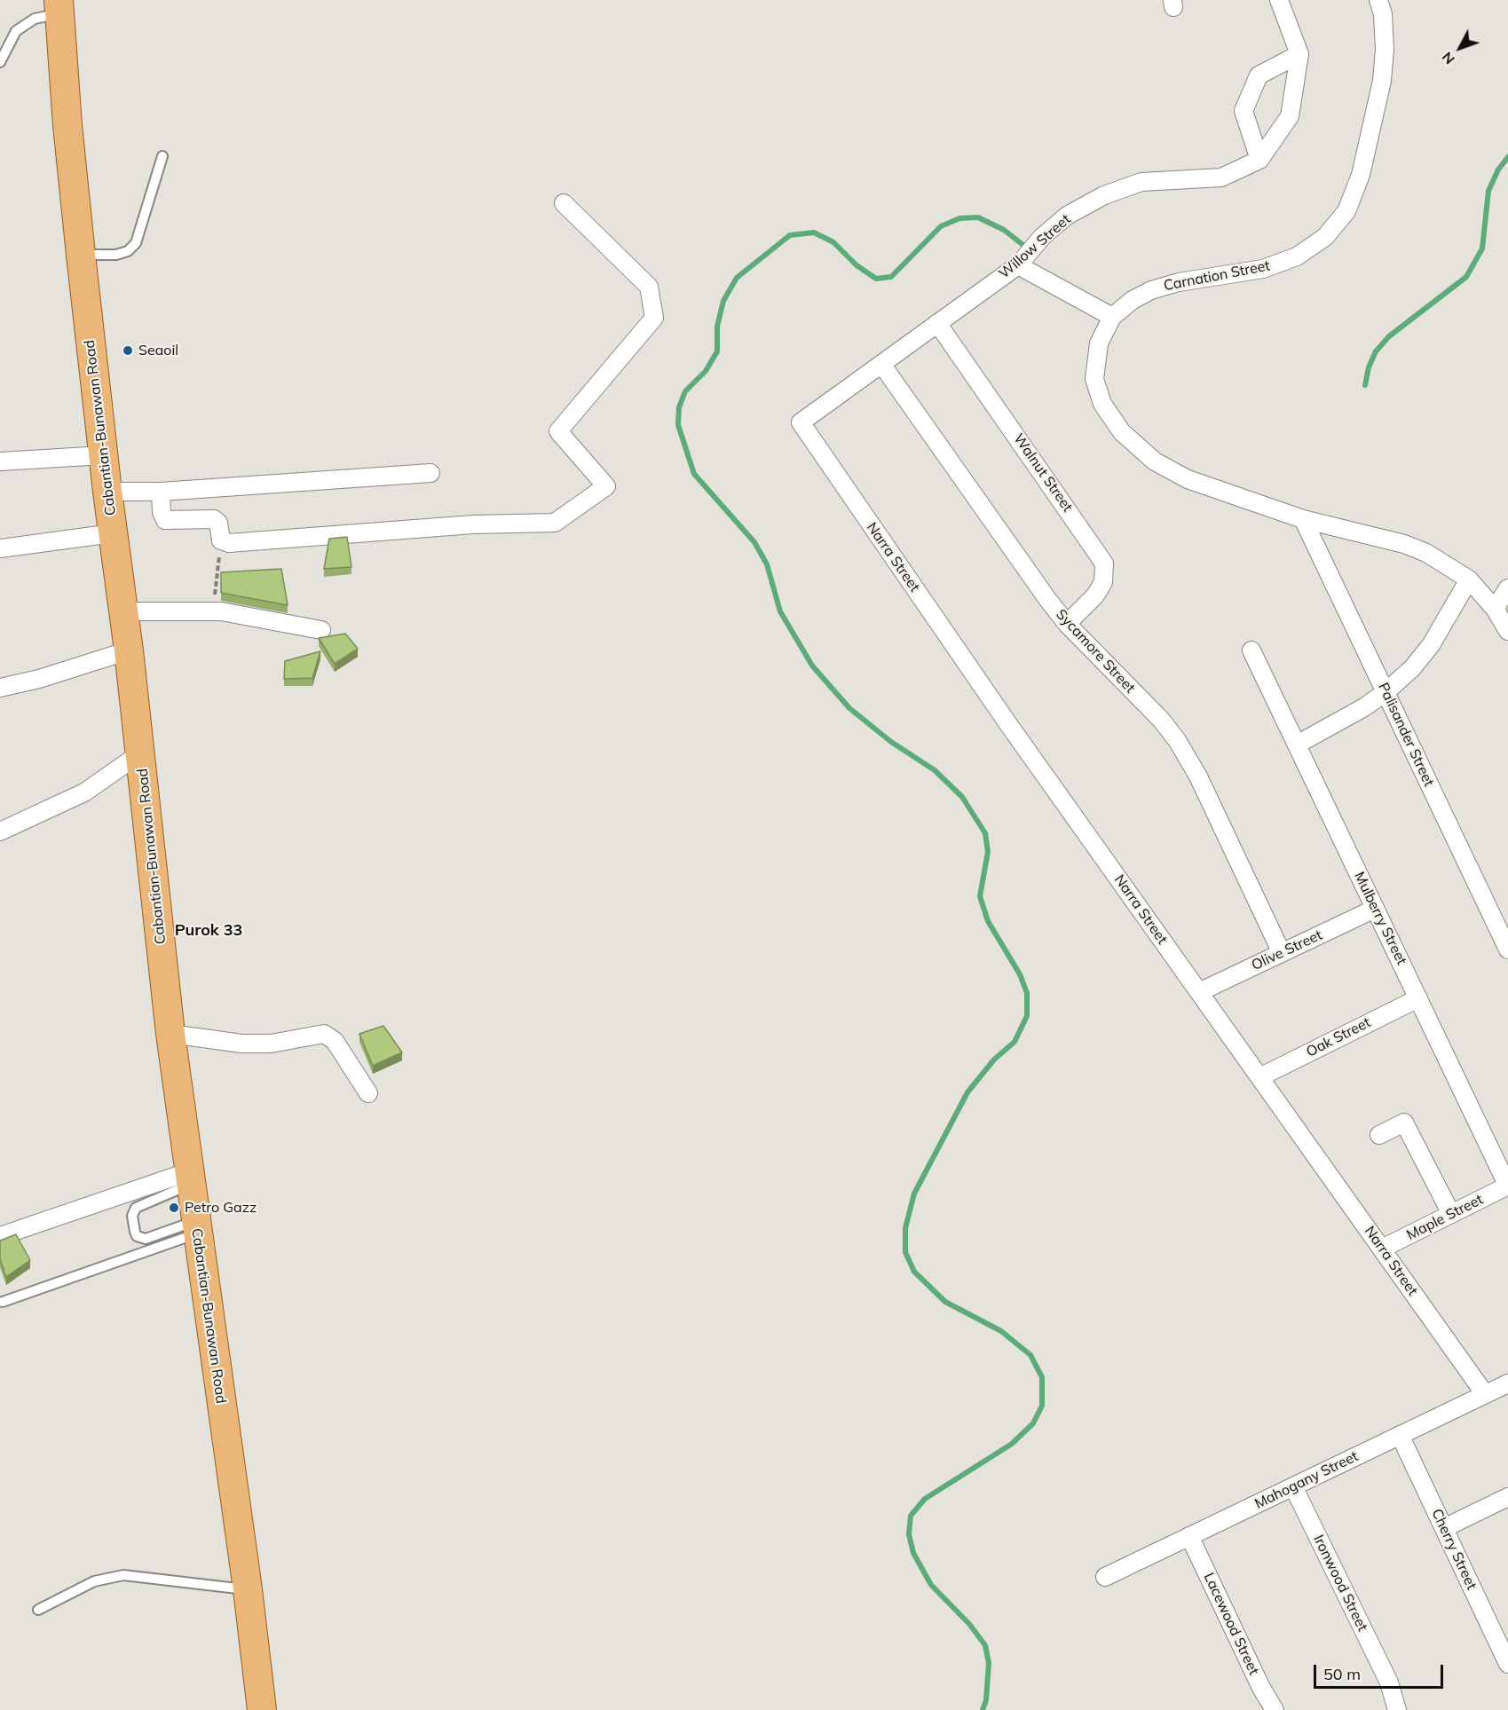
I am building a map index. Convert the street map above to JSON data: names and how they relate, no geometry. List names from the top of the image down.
{
  "streets": {
    "main road": ["Cabantian-Bunawan Road"],
    "street": [
      "Willow Street",
      "Carnation Street",
      "Walnut Street",
      "Narra Street",
      "Sycamore Street",
      "Palisander Street",
      "Mulberry Street",
      "Olive Street",
      "Oak Street",
      "Maple Street",
      "Mahogany Street",
      "Cherry Street",
      "Ironwood Street",
      "Lacewood Street"
    ]
  },
  "crossings": [
    ["Willow Street", "Walnut Street"],
    ["Willow Street", "Narra Street"],
    ["Willow Street", "Sycamore Street"],
    ["Carnation Street", "Palisander Street"],
    ["Walnut Street", "Sycamore Street"],
    ["Narra Street", "Olive Street"],
    ["Narra Street", "Oak Street"],
    ["Narra Street", "Maple Street"],
    ["Narra Street", "Mahogany Street"],
    ["Sycamore Street", "Olive Street"],
    ["Mulberry Street", "Olive Street"],
    ["Mulberry Street", "Oak Street"],
    ["Mulberry Street", "Maple Street"],
    ["Mahogany Street", "Cherry Street"],
    ["Mahogany Street", "Ironwood Street"],
    ["Mahogany Street", "Lacewood Street"]
  ],
  "districts": ["Purok 33"],
  "places": ["Seaoil", "Petro Gazz"],
  "scale_bar": "50 m",
  "north": "bottom left"
}
